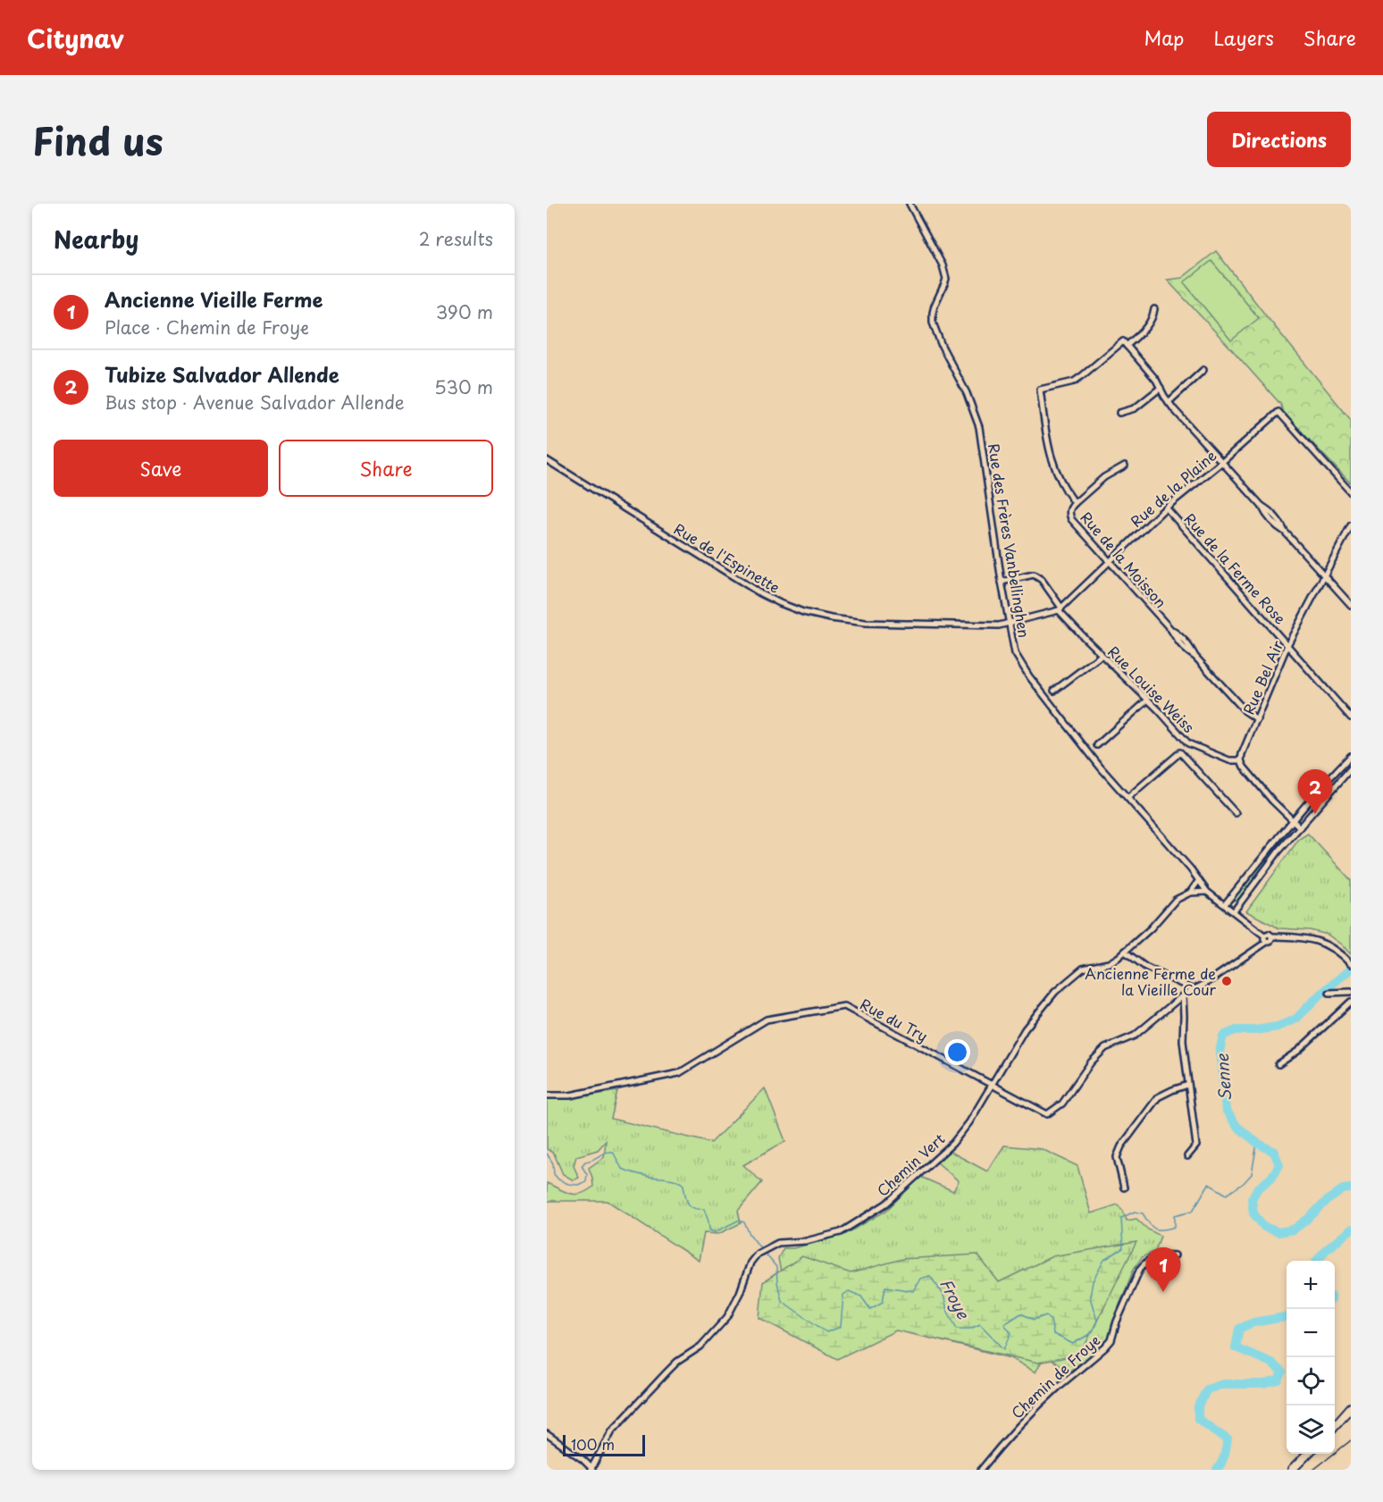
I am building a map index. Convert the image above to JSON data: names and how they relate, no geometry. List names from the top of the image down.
{
  "streets": {
    "street": [
      "Rue de la Plaine",
      "Rue des Frères Vanbellinghen",
      "Rue de l'Espinette",
      "Rue de la Moisson",
      "Rue de la Ferme Rose",
      "Rue Bel Air",
      "Rue Louise Weiss",
      "Rue du Try",
      "Chemin Vert",
      "Chemin de Froye"
    ]
  },
  "crossings": [
    ["Rue de la Plaine", "Rue de l'Espinette"],
    ["Rue de la Plaine", "Rue de la Moisson"],
    ["Rue de la Plaine", "Rue de la Ferme Rose"],
    ["Rue de la Plaine", "Rue Louise Weiss"],
    ["Rue des Frères Vanbellinghen", "Rue de l'Espinette"],
    ["Rue des Frères Vanbellinghen", "Rue Louise Weiss"],
    ["Rue des Frères Vanbellinghen", "Rue du Try"],
    ["Rue des Frères Vanbellinghen", "Chemin Vert"],
    ["Rue de l'Espinette", "Rue Louise Weiss"],
    ["Rue de la Moisson", "Rue Bel Air"],
    ["Rue de la Ferme Rose", "Rue Bel Air"],
    ["Rue Bel Air", "Rue Louise Weiss"],
    ["Rue du Try", "Chemin Vert"]
  ],
  "water": ["Senne", "Froye"],
  "places": ["Ancienne Ferme de la Vieille Cour"],
  "scale_bar": "100 m",
  "page": {
    "header": "Citynav",
    "nav": ["Map", "Layers", "Share"],
    "title": "Find us",
    "buttons": [
      "Directions",
      ["Save", "Share"]
    ],
    "heading": ["Nearby", "2 results"],
    "list": [
      {
        "mark": "1",
        "name": "Ancienne Vieille Ferme",
        "note": "Place · Chemin de Froye",
        "value": "390 m"
      },
      {
        "mark": "2",
        "name": "Tubize Salvador Allende",
        "note": "Bus stop · Avenue Salvador Allende",
        "value": "530 m"
      }
    ],
    "pins": ["2", "1"],
    "map_buttons": ["+", "−"],
    "scale": "100 m"
  }
}
